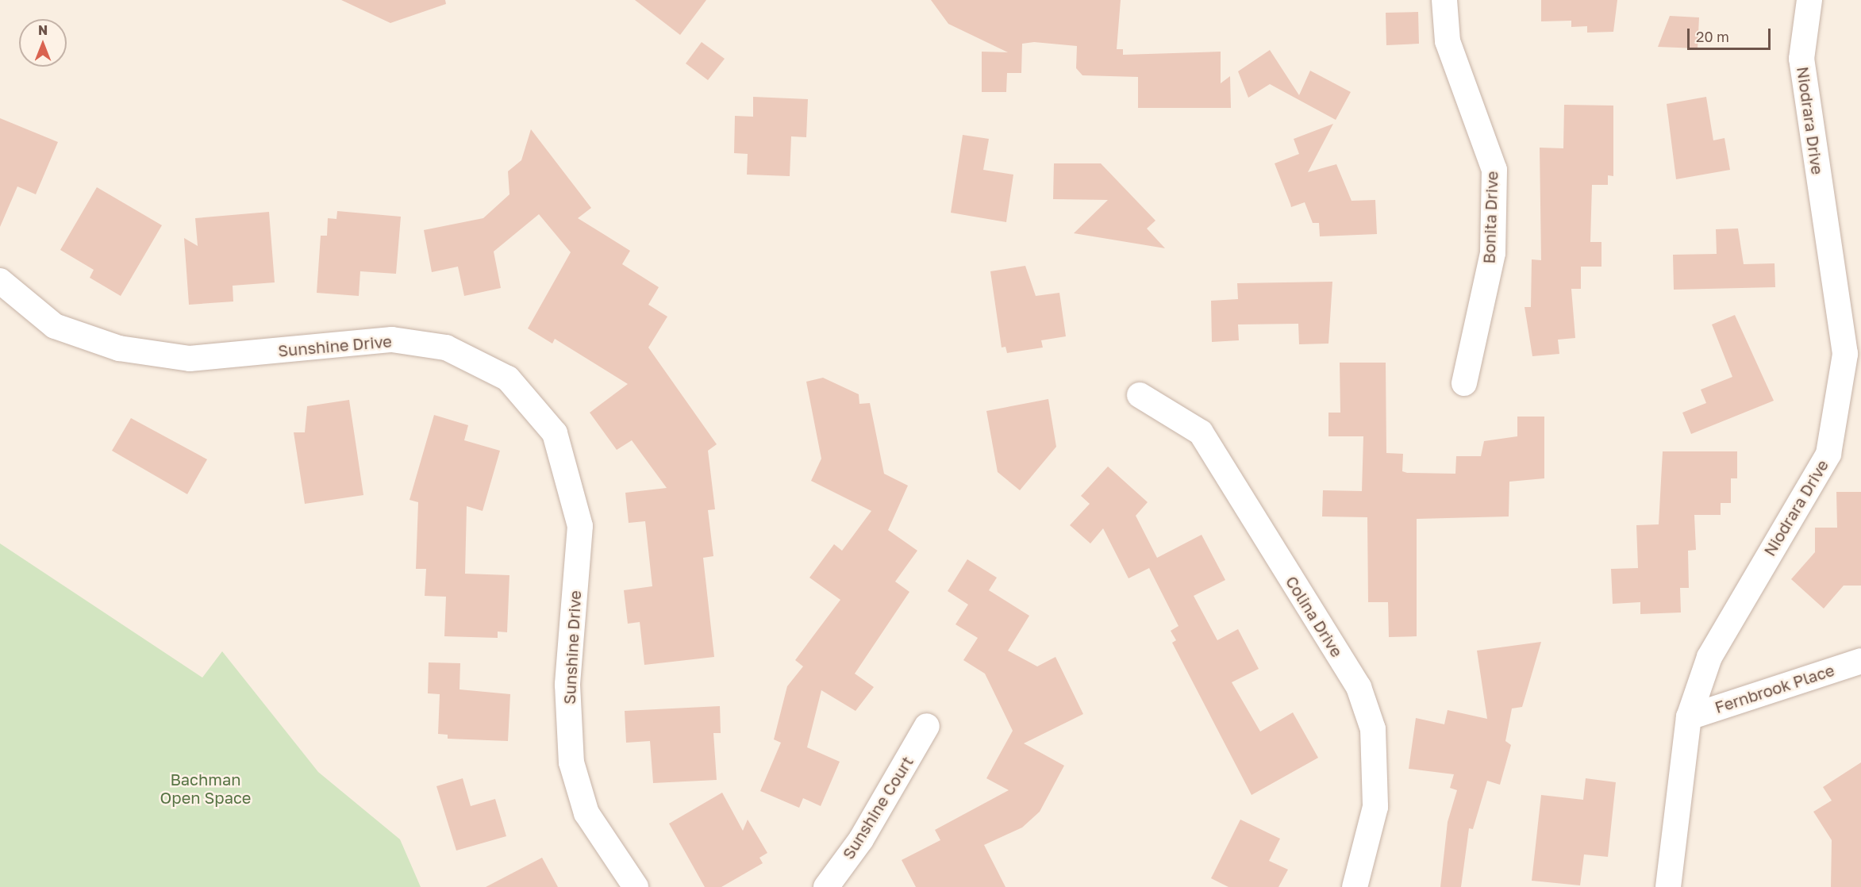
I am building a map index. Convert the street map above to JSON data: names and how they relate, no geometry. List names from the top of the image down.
{
  "streets": {
    "street": [
      "Niodrara Drive",
      "Bonita Drive",
      "Sunshine Drive",
      "Colina Drive",
      "Fernbrook Place",
      "Sunshine Court"
    ]
  },
  "crossings": [
    ["Niodrara Drive", "Fernbrook Place"]
  ],
  "parks": ["Bachman Open Space"],
  "scale_bar": "20 m",
  "north": "top"
}
